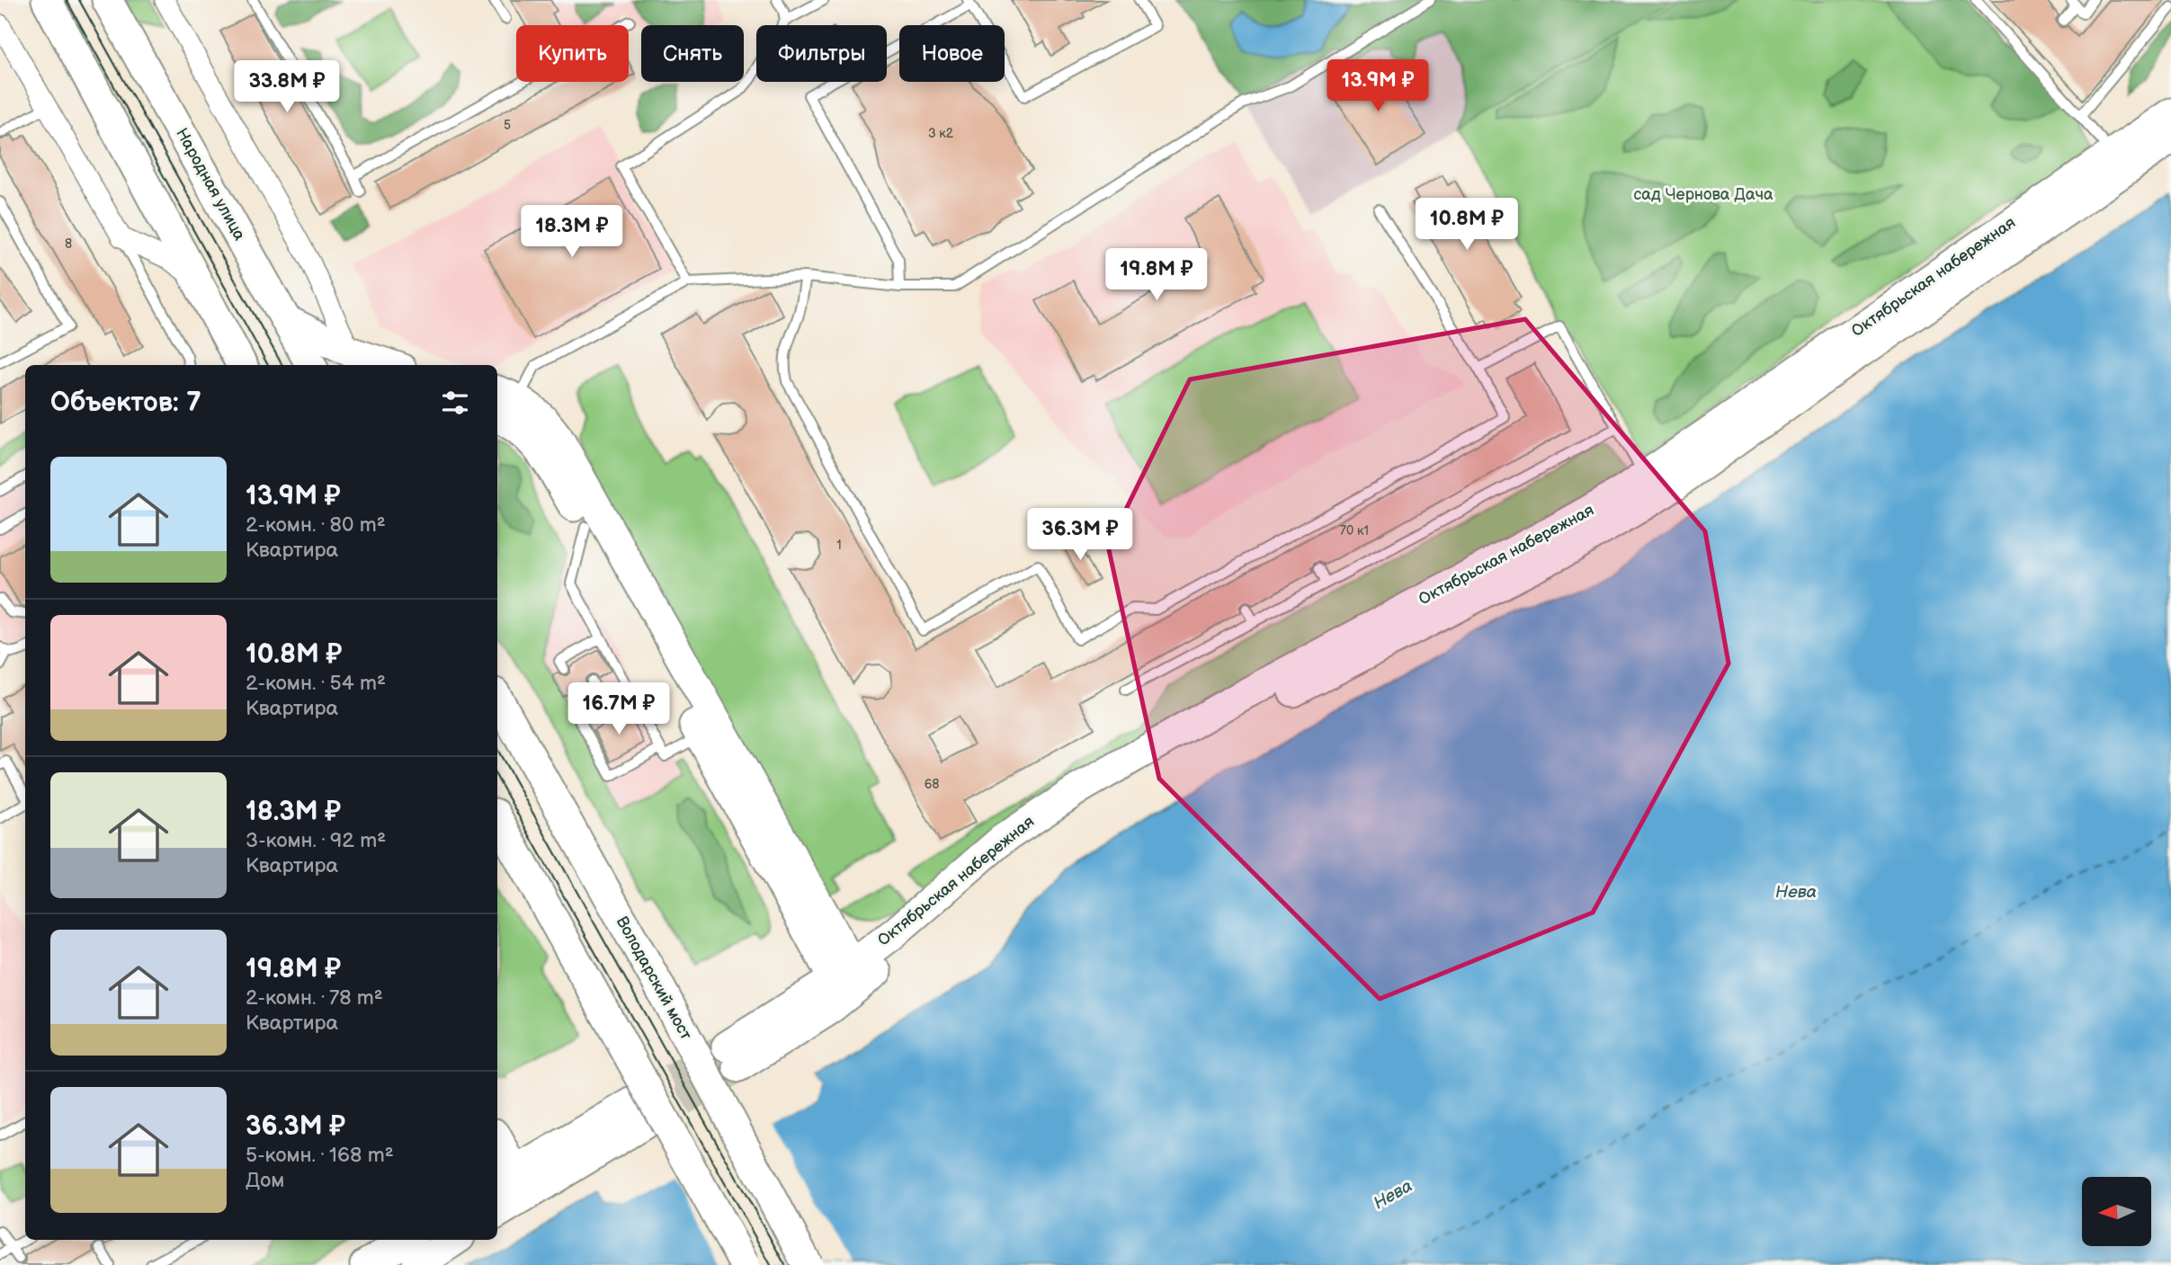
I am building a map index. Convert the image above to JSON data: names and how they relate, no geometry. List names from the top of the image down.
{
  "streets": {
    "main road": ["Народная улица", "Октябрьская набережная", "Володарский мост"]
  },
  "water": ["Нева"],
  "parks": ["сад Чернова Дача"],
  "house_numbers": [
    "5",
    "3 к2",
    "8",
    "70 к1",
    "1",
    "68"
  ],
  "north": "left",
  "page": {
    "chip": [
      "Купить",
      "Снять",
      "Фильтры",
      "Новое"
    ],
    "price": [
      "13.9M ₽",
      "33.8M ₽",
      "10.8M ₽",
      "18.3M ₽",
      "19.8M ₽",
      "36.3M ₽",
      "16.7M ₽"
    ],
    "heading": "Объектов: 7",
    "list": [
      {
        "name": "13.9M ₽",
        "note": "2-комн. · 80 m² · Квартира"
      },
      {
        "name": "10.8M ₽",
        "note": "2-комн. · 54 m² · Квартира"
      },
      {
        "name": "18.3M ₽",
        "note": "3-комн. · 92 m² · Квартира"
      },
      {
        "name": "19.8M ₽",
        "note": "2-комн. · 78 m² · Квартира"
      },
      {
        "name": "36.3M ₽",
        "note": "5-комн. · 168 m² · Дом"
      }
    ]
  }
}
